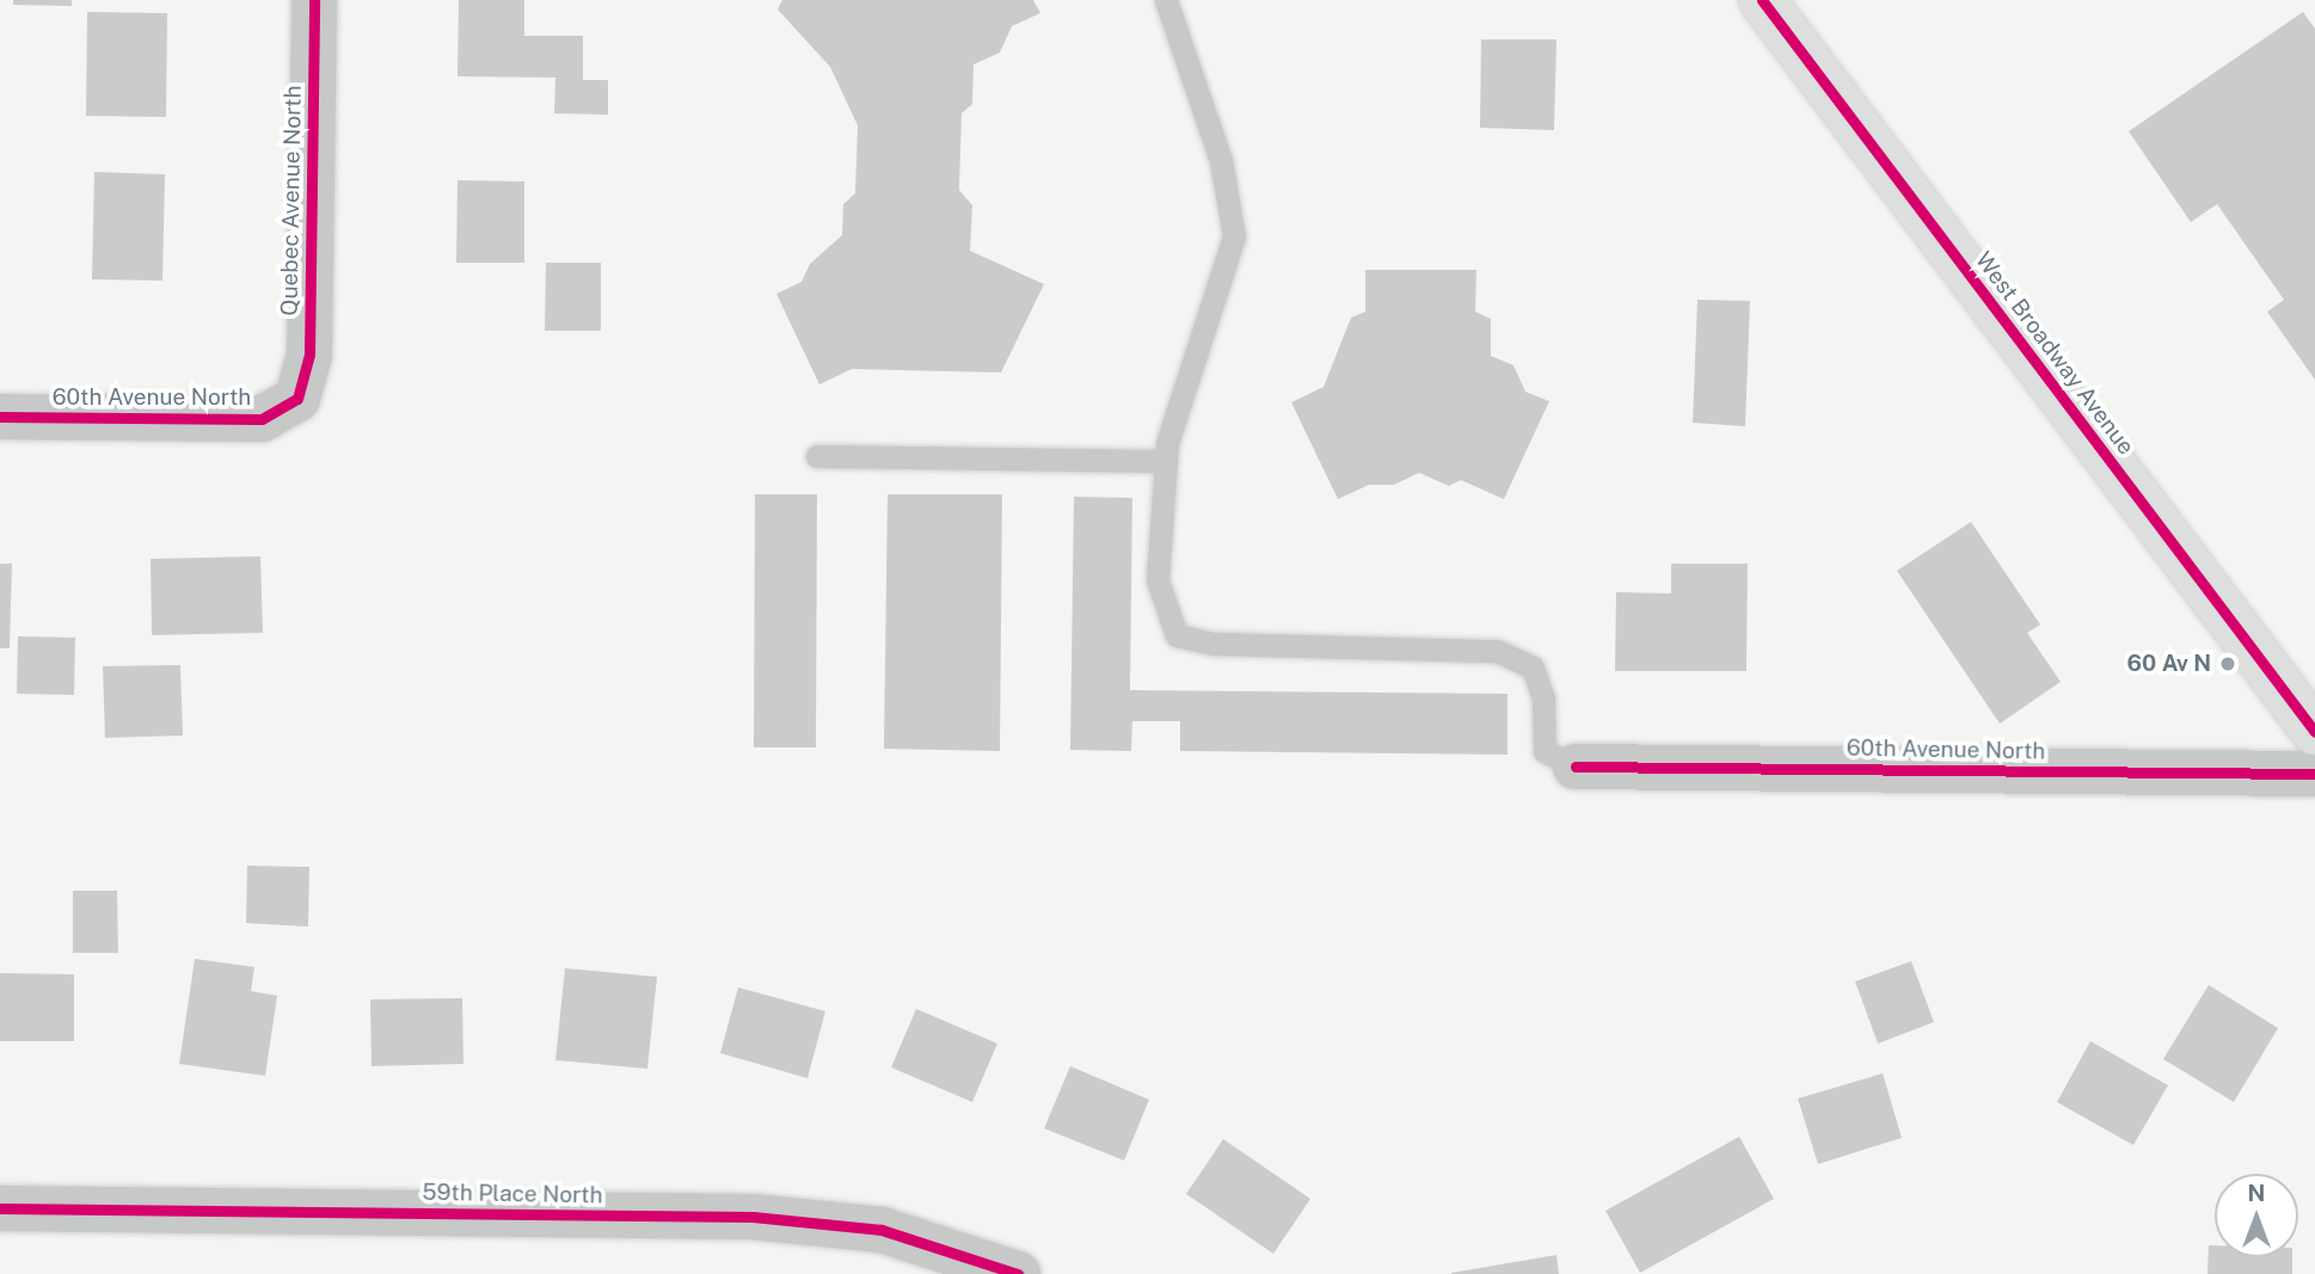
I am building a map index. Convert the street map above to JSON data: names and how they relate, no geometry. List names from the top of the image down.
{
  "streets": {
    "street": [
      "Quebec Avenue North",
      "West Broadway Avenue",
      "60th Avenue North",
      "59th Place North"
    ]
  },
  "crossings": [
    ["Quebec Avenue North", "60th Avenue North"]
  ],
  "places": ["60 Av N"],
  "north": "top"
}
